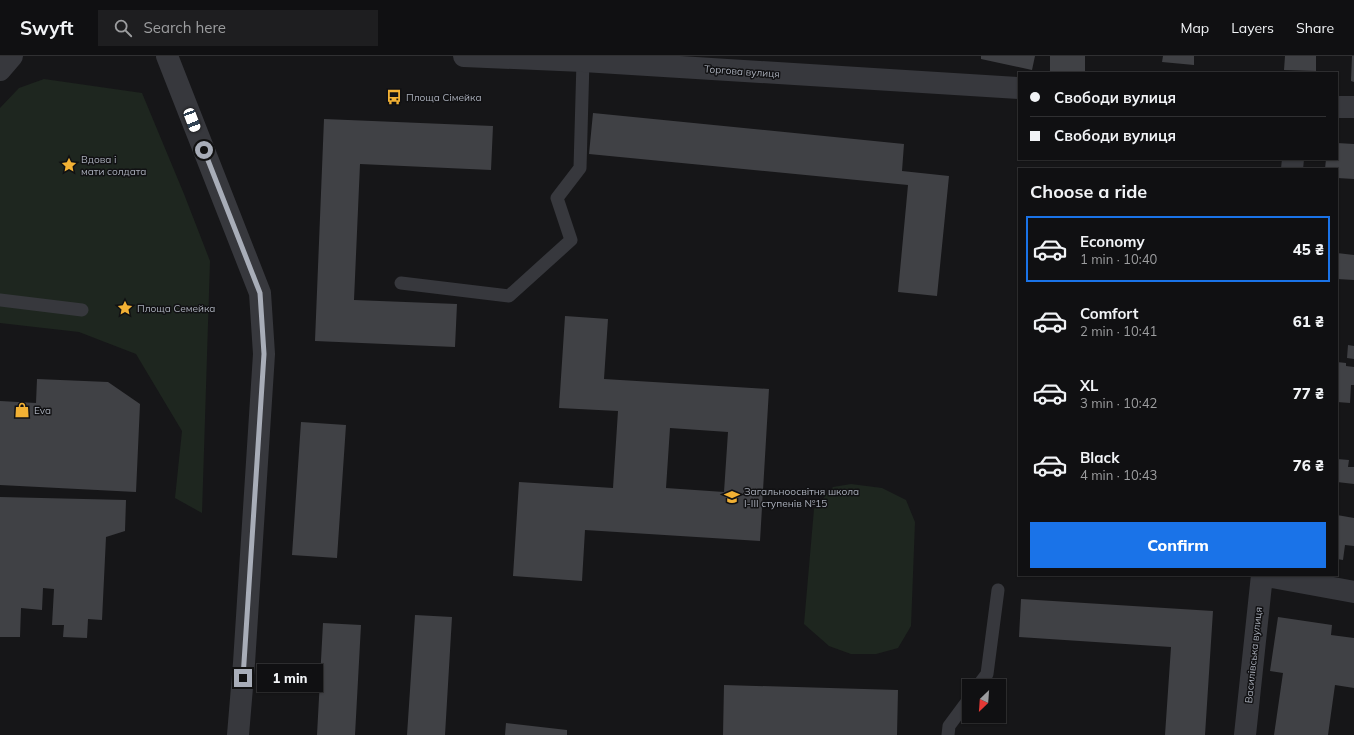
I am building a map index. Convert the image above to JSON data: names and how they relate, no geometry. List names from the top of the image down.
{
  "streets": {
    "street": ["Торгова вулиця", "Василівська вулиця"]
  },
  "places": {
    "bus stop": ["Площа Сімейка"],
    "place": ["Вдова і мати солдата", "Площа Семейка"],
    "shop": ["Eva"],
    "school or university": ["Загальноосвітня школа І-ІІІ ступенів №15"]
  },
  "north": "bottom left",
  "page": {
    "header": "Swyft",
    "search": "Search here",
    "nav": ["Map", "Layers", "Share"],
    "banner": ["Свободи вулиця", "Свободи вулиця"],
    "heading": "Choose a ride",
    "list": [
      {
        "name": "Economy",
        "note": "1 min · 10:40",
        "value": "45 ₴"
      },
      {
        "name": "Comfort",
        "note": "2 min · 10:41",
        "value": "61 ₴"
      },
      {
        "name": "XL",
        "note": "3 min · 10:42",
        "value": "77 ₴"
      },
      {
        "name": "Black",
        "note": "4 min · 10:43",
        "value": "76 ₴"
      }
    ],
    "buttons": "Confirm",
    "bubble": "1 min"
  }
}
